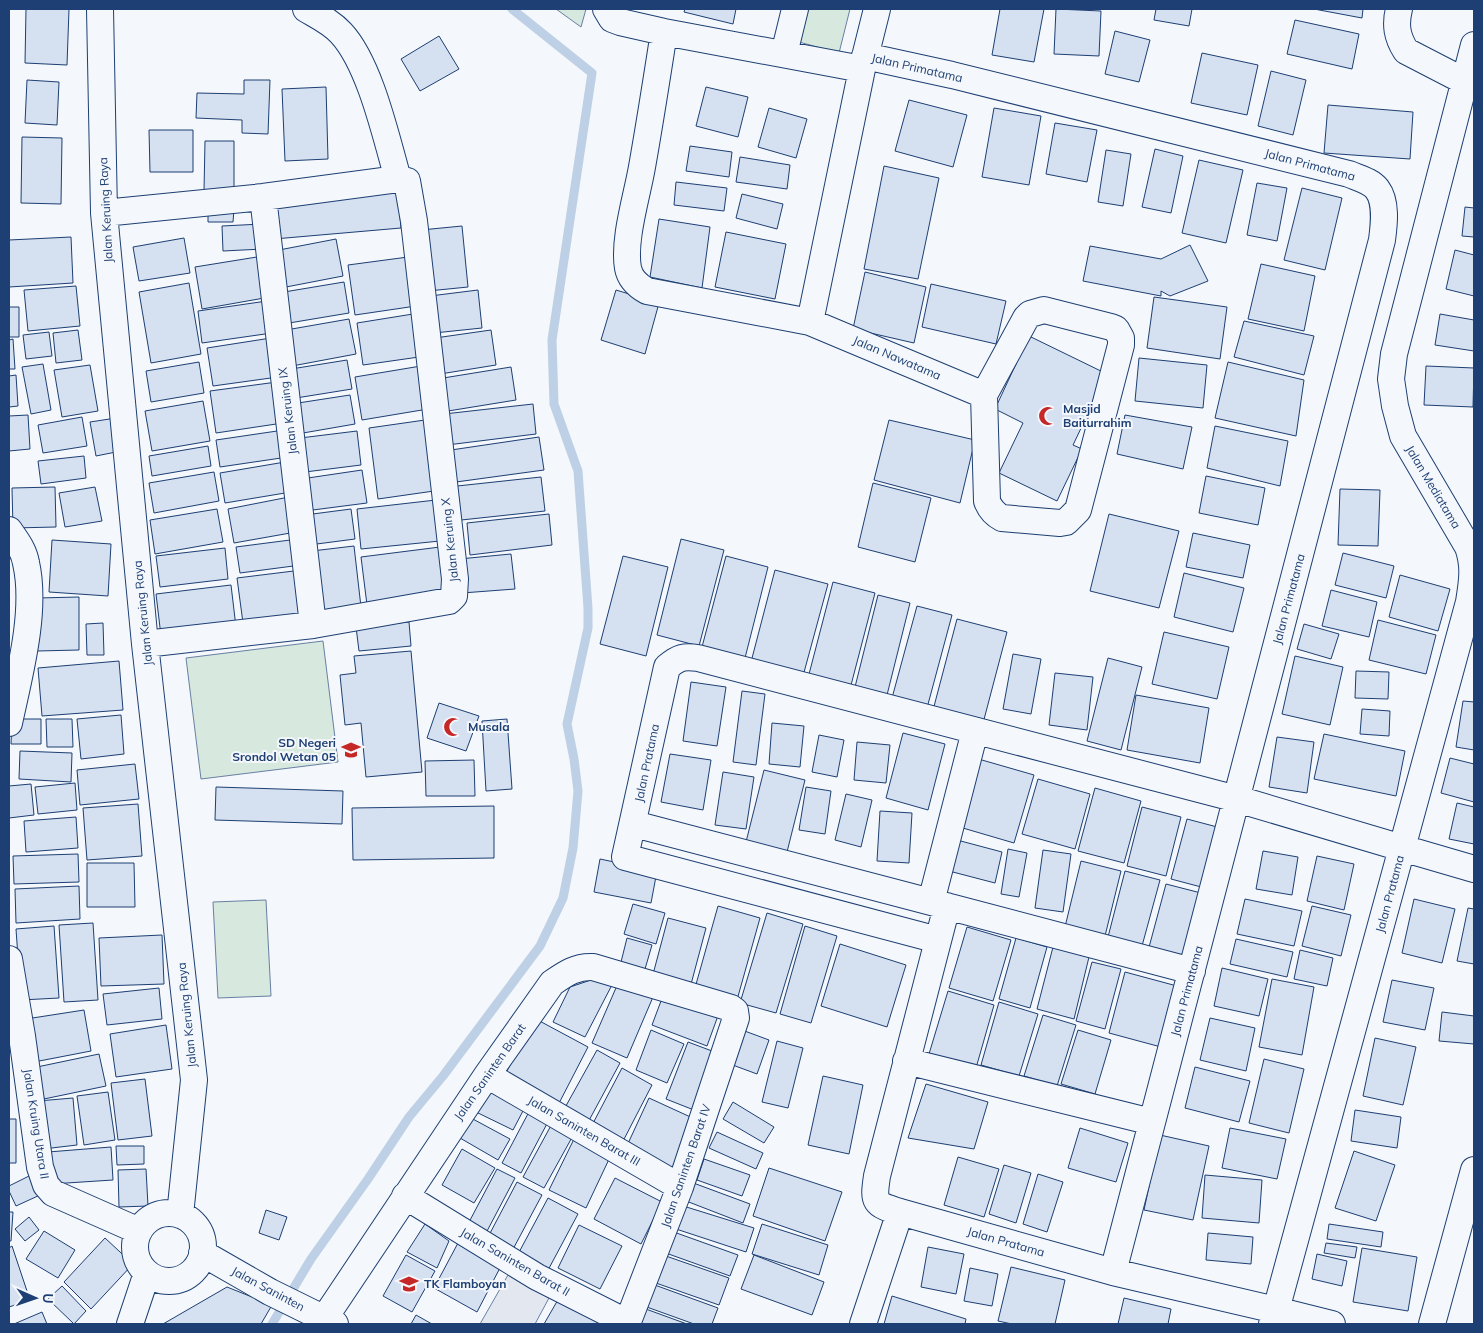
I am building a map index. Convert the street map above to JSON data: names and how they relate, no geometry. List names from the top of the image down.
{
  "streets": {
    "street": [
      "Jalan Primatama",
      "Jalan Keruing Raya",
      "Jalan Nawatama",
      "Jalan Keruing IX",
      "Jalan Mediatama",
      "Jalan Keruing X",
      "Jalan Pratama",
      "Jalan Saninten Barat",
      "Jalan Kruing Utara II",
      "Jalan Saninten Barat III",
      "Jalan Saninten Barat IV",
      "Jalan Saninten Barat II",
      "Jalan Saninten"
    ]
  },
  "crossings": [
    ["Jalan Primatama", "Jalan Nawatama"],
    ["Jalan Primatama", "Jalan Pratama"],
    ["Jalan Keruing Raya", "Jalan Keruing X"],
    ["Jalan Keruing Raya", "Jalan Kruing Utara II"],
    ["Jalan Keruing Raya", "Jalan Saninten"],
    ["Jalan Keruing IX", "Jalan Keruing X"],
    ["Jalan Mediatama", "Jalan Pratama"],
    ["Jalan Saninten Barat", "Jalan Saninten Barat III"],
    ["Jalan Saninten Barat", "Jalan Saninten Barat IV"],
    ["Jalan Saninten Barat", "Jalan Saninten Barat II"],
    ["Jalan Saninten Barat", "Jalan Saninten"],
    ["Jalan Kruing Utara II", "Jalan Saninten"],
    ["Jalan Saninten Barat III", "Jalan Saninten Barat IV"],
    ["Jalan Saninten Barat IV", "Jalan Saninten Barat II"]
  ],
  "places": {
    "mosque": ["Masjid Baiturrahim", "Musala"],
    "school or university": ["SD Negeri Srondol Wetan 05", "TK Flamboyan"]
  },
  "north": "right"
}
